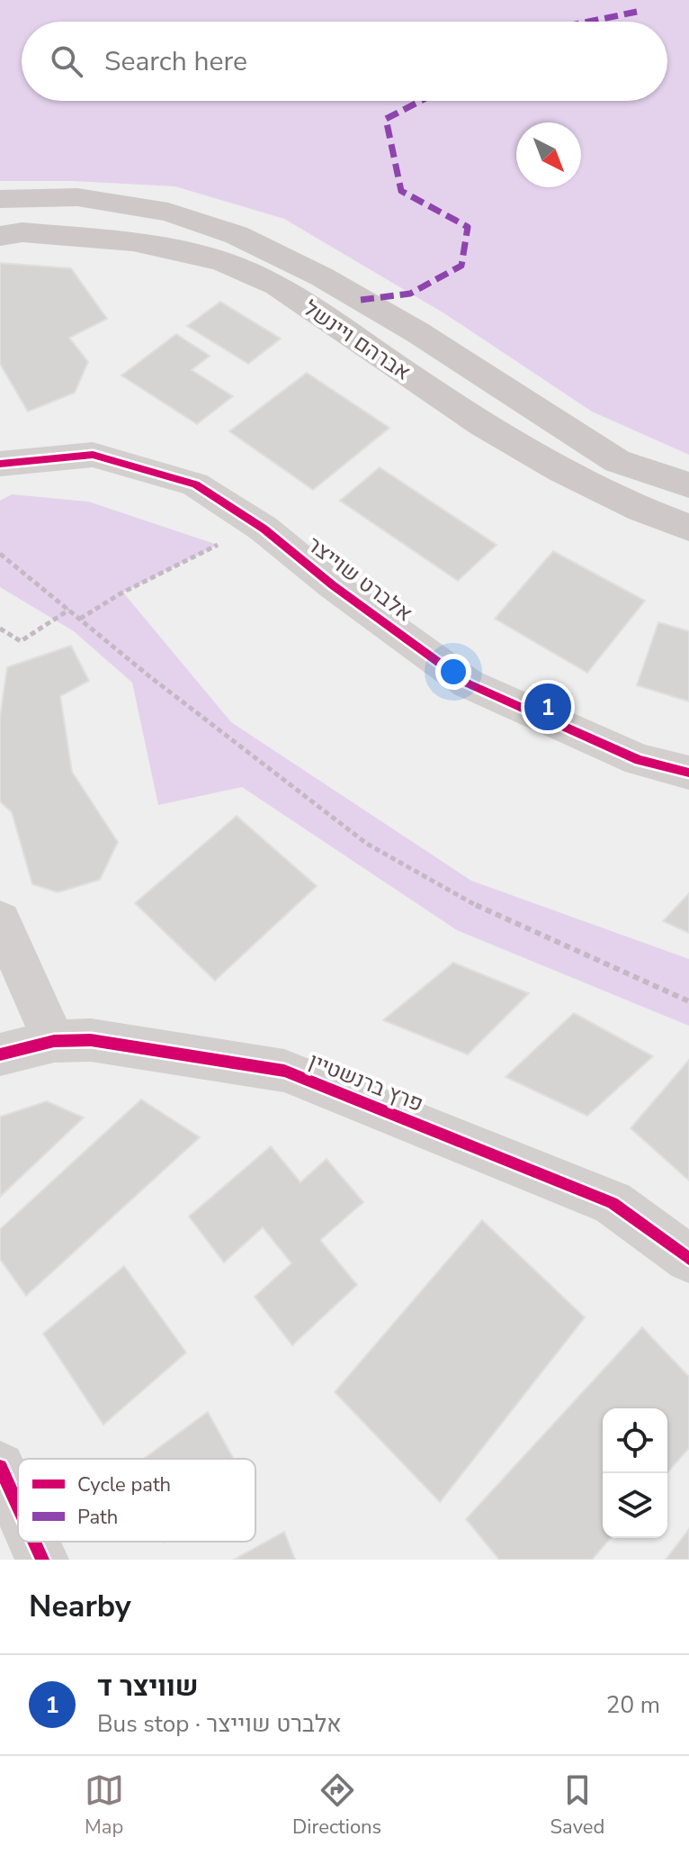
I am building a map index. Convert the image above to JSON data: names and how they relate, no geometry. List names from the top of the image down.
{
  "streets": {
    "main road": ["אברהם ויינשל"],
    "street": ["אלברט שוייצר", "פרץ ברנשטיין"]
  },
  "legend": ["Cycle path", "Path"],
  "north": "bottom right",
  "page": {
    "search": "Search here",
    "pins": "1",
    "heading": "Nearby",
    "list": [
      {
        "mark": "1",
        "name": "שוויצר ד",
        "note": "Bus stop · אלברט שוייצר",
        "value": "20 m"
      }
    ],
    "nav": ["Map", "Directions", "Saved"]
  }
}
